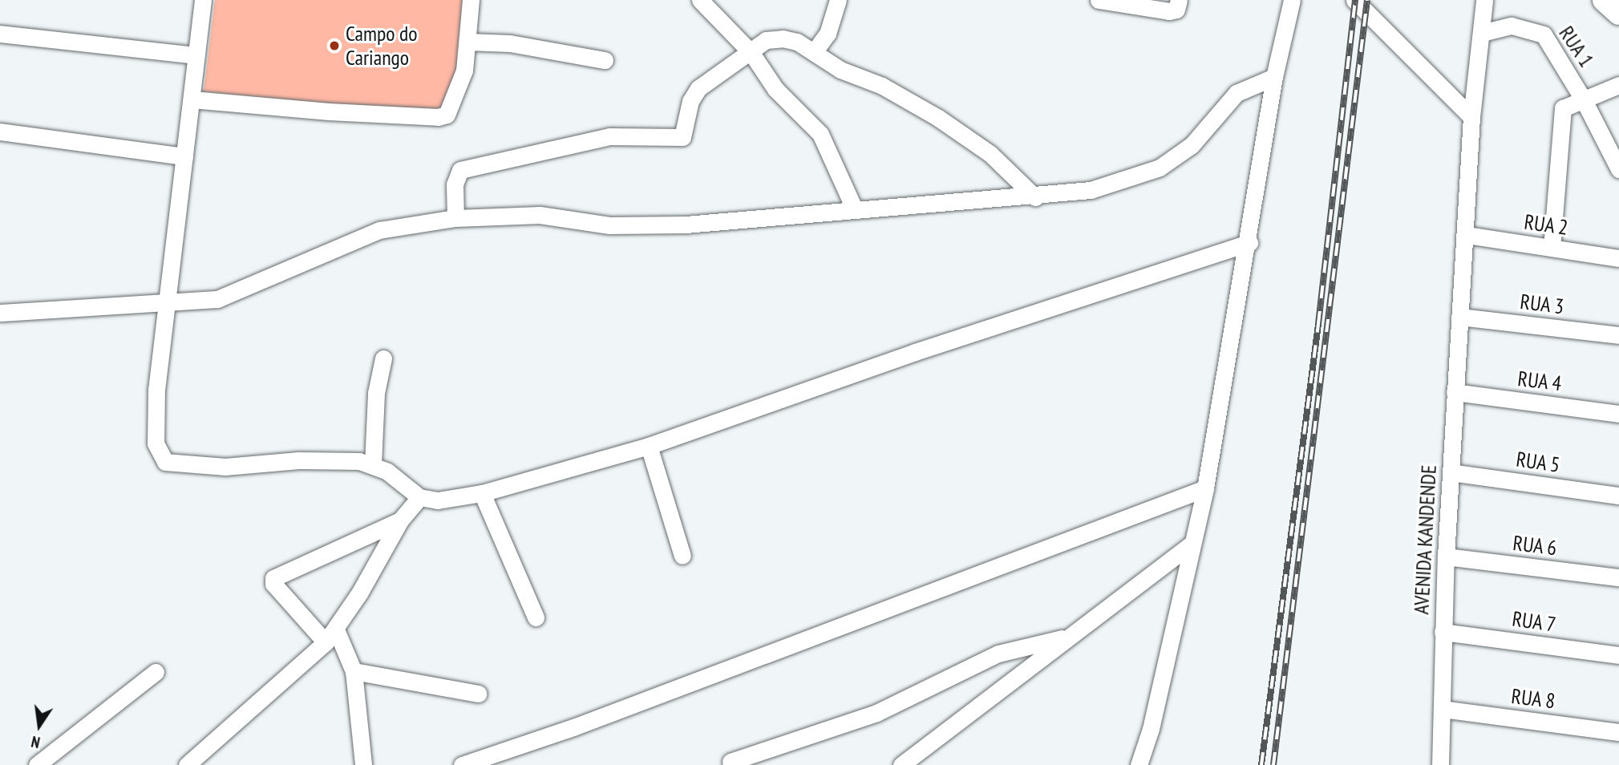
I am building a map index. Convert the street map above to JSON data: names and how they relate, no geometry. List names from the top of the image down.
{
  "streets": {
    "street": [
      "RUA 1",
      "RUA 2",
      "RUA 3",
      "RUA 4",
      "RUA 5",
      "AVENIDA KANDENDE",
      "RUA 6",
      "RUA 7",
      "RUA 8"
    ]
  },
  "crossings": [
    ["RUA 2", "AVENIDA KANDENDE"],
    ["RUA 3", "AVENIDA KANDENDE"],
    ["RUA 4", "AVENIDA KANDENDE"],
    ["RUA 5", "AVENIDA KANDENDE"],
    ["AVENIDA KANDENDE", "RUA 6"],
    ["AVENIDA KANDENDE", "RUA 7"],
    ["AVENIDA KANDENDE", "RUA 8"]
  ],
  "places": ["Campo do Cariango"],
  "north": "bottom"
}
